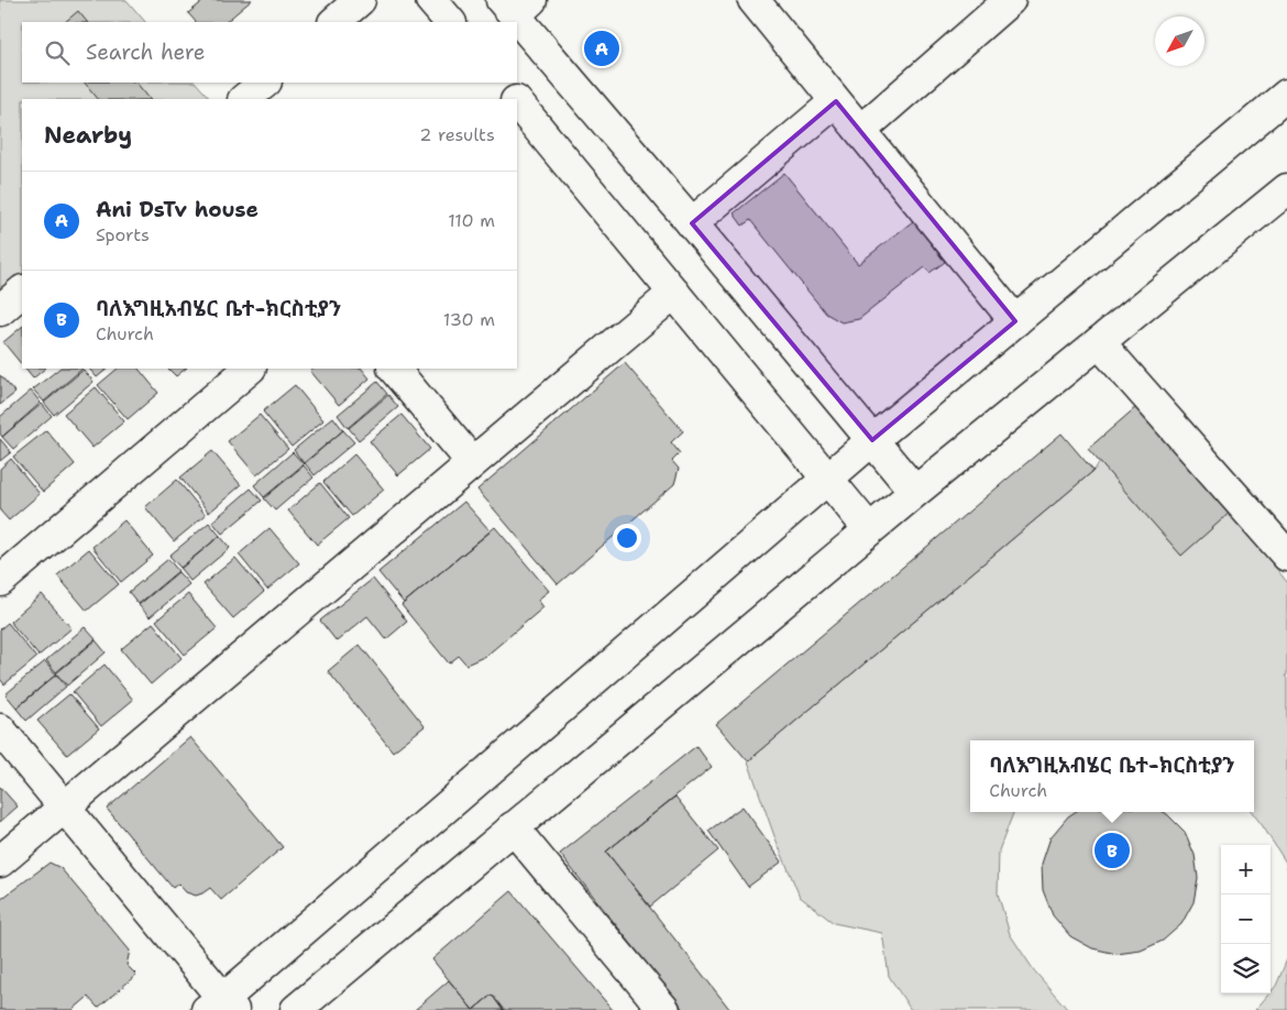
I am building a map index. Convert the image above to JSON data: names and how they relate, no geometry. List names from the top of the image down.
{
  "north": "bottom left",
  "page": {
    "search": "Search here",
    "pins": ["A", "B"],
    "heading": ["Nearby", "2 results"],
    "list": [
      {
        "mark": "A",
        "name": "Ani DsTv house",
        "note": "Sports",
        "value": "110 m"
      },
      {
        "mark": "B",
        "name": "ባለእግዚአብሄር ቤተ-ክርስቲያን",
        "note": "Church",
        "value": "130 m"
      }
    ],
    "popup": ["ባለእግዚአብሄር ቤተ-ክርስቲያን", "Church"],
    "map_buttons": ["+", "−"]
  }
}
